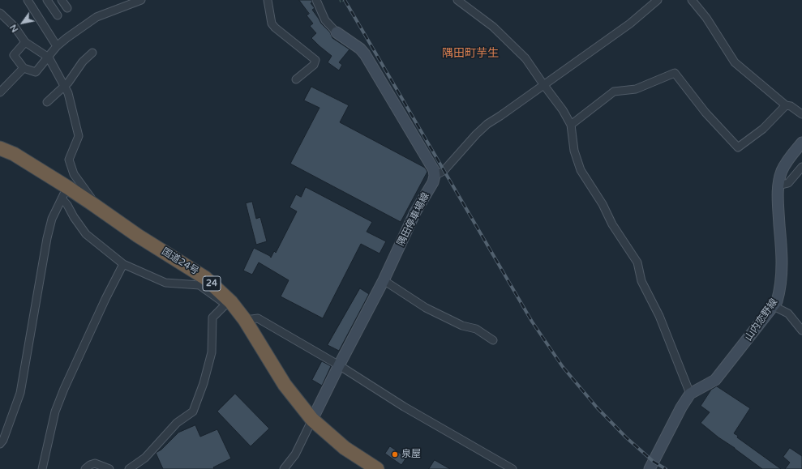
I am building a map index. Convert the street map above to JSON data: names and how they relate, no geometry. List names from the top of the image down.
{
  "streets": {
    "highway": ["国道24号", "24"],
    "main road": ["隅田停車場線", "山内恋野線"]
  },
  "crossings": [
    ["隅田停車場線", "国道24号"]
  ],
  "districts": ["隅田町芋生"],
  "places": ["泉屋"],
  "north": "bottom left"
}
